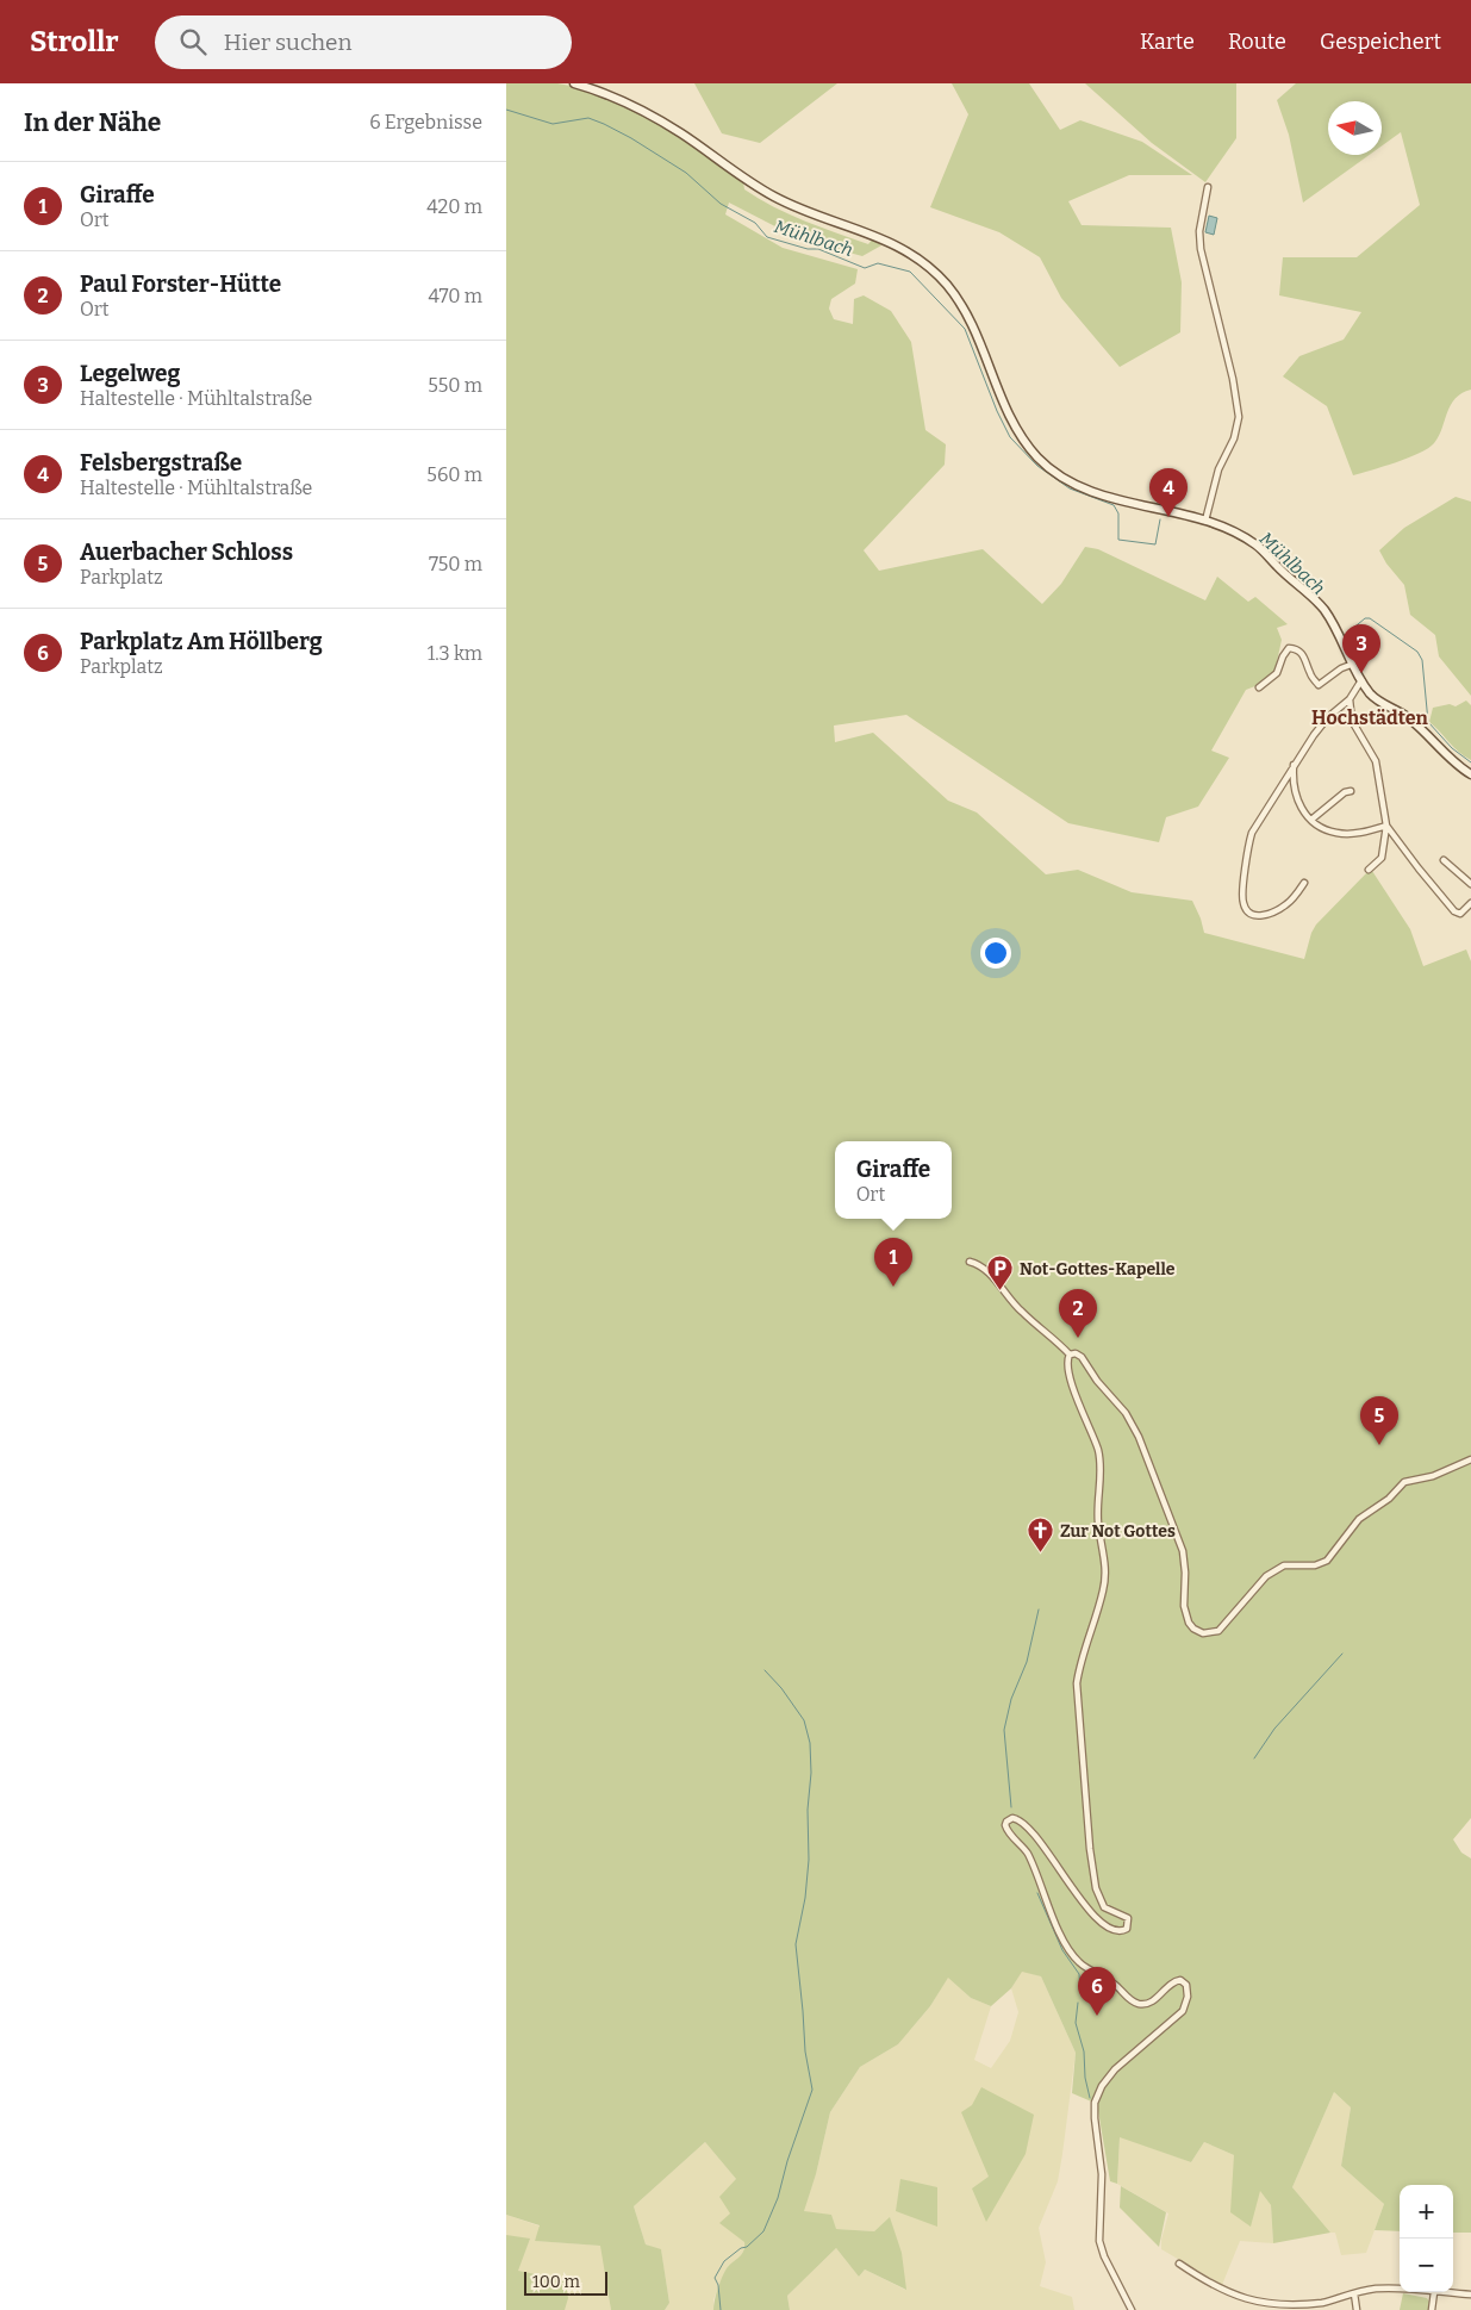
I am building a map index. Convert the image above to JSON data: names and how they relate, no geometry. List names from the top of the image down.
{
  "districts": ["Hochstädten"],
  "water": ["Mühlbach"],
  "places": {
    "parking": ["Not-Gottes-Kapelle"],
    "church": ["Zur Not Gottes"]
  },
  "scale_bar": "100 m",
  "north": "left",
  "page": {
    "header": "Strollr",
    "search": "Hier suchen",
    "nav": ["Karte", "Route", "Gespeichert"],
    "heading": ["In der Nähe", "6 Ergebnisse"],
    "list": [
      {
        "mark": "1",
        "name": "Giraffe",
        "note": "Ort",
        "value": "420 m"
      },
      {
        "mark": "2",
        "name": "Paul Forster-Hütte",
        "note": "Ort",
        "value": "470 m"
      },
      {
        "mark": "3",
        "name": "Legelweg",
        "note": "Haltestelle · Mühltalstraße",
        "value": "550 m"
      },
      {
        "mark": "4",
        "name": "Felsbergstraße",
        "note": "Haltestelle · Mühltalstraße",
        "value": "560 m"
      },
      {
        "mark": "5",
        "name": "Auerbacher Schloss",
        "note": "Parkplatz",
        "value": "750 m"
      },
      {
        "mark": "6",
        "name": "Parkplatz Am Höllberg",
        "note": "Parkplatz",
        "value": "1.3 km"
      }
    ],
    "pins": [
      "4",
      "3",
      "1",
      "2",
      "5",
      "6"
    ],
    "popup": ["Giraffe", "Ort"],
    "map_buttons": ["+", "−"],
    "scale": "100 m"
  }
}
